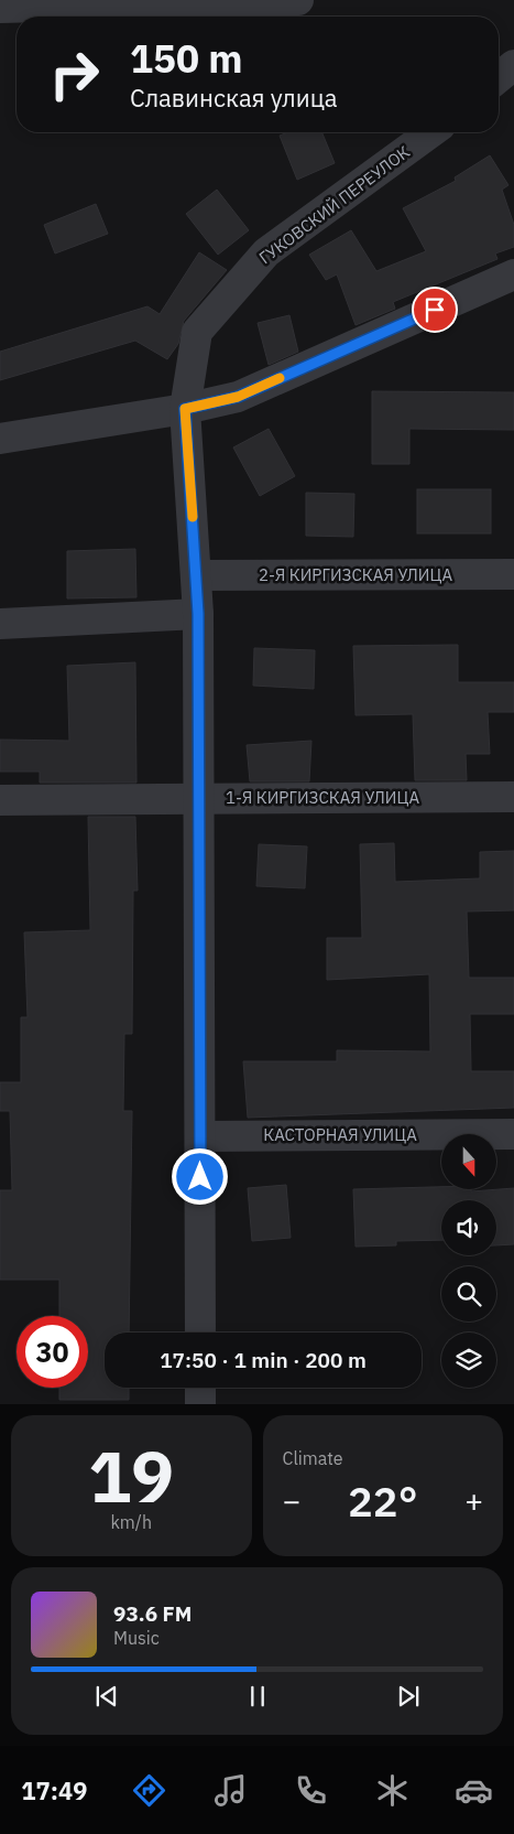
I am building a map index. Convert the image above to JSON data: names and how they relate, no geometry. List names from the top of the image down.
{
  "streets": {
    "street": [
      "ГУКОВСКИЙ ПЕРЕУЛОК",
      "2-Я КИРГИЗСКАЯ УЛИЦА",
      "1-Я КИРГИЗСКАЯ УЛИЦА",
      "КАСТОРНАЯ УЛИЦА"
    ]
  },
  "crossings": [
    ["ГУКОВСКИЙ ПЕРЕУЛОК", "2-Я КИРГИЗСКАЯ УЛИЦА"],
    ["ГУКОВСКИЙ ПЕРЕУЛОК", "1-Я КИРГИЗСКАЯ УЛИЦА"],
    ["ГУКОВСКИЙ ПЕРЕУЛОК", "КАСТОРНАЯ УЛИЦА"]
  ],
  "north": "bottom",
  "page": {
    "turn": ["150 m", "Славинская улица"],
    "limit": "30",
    "trip": "17:50 · 1 min · 200 m",
    "tile": [
      ["19", "km/h"],
      "Climate"
    ],
    "heat": ["−", "22°", "+"],
    "song": ["93.6 FM", "Music"],
    "tabs": "17:49"
  }
}
